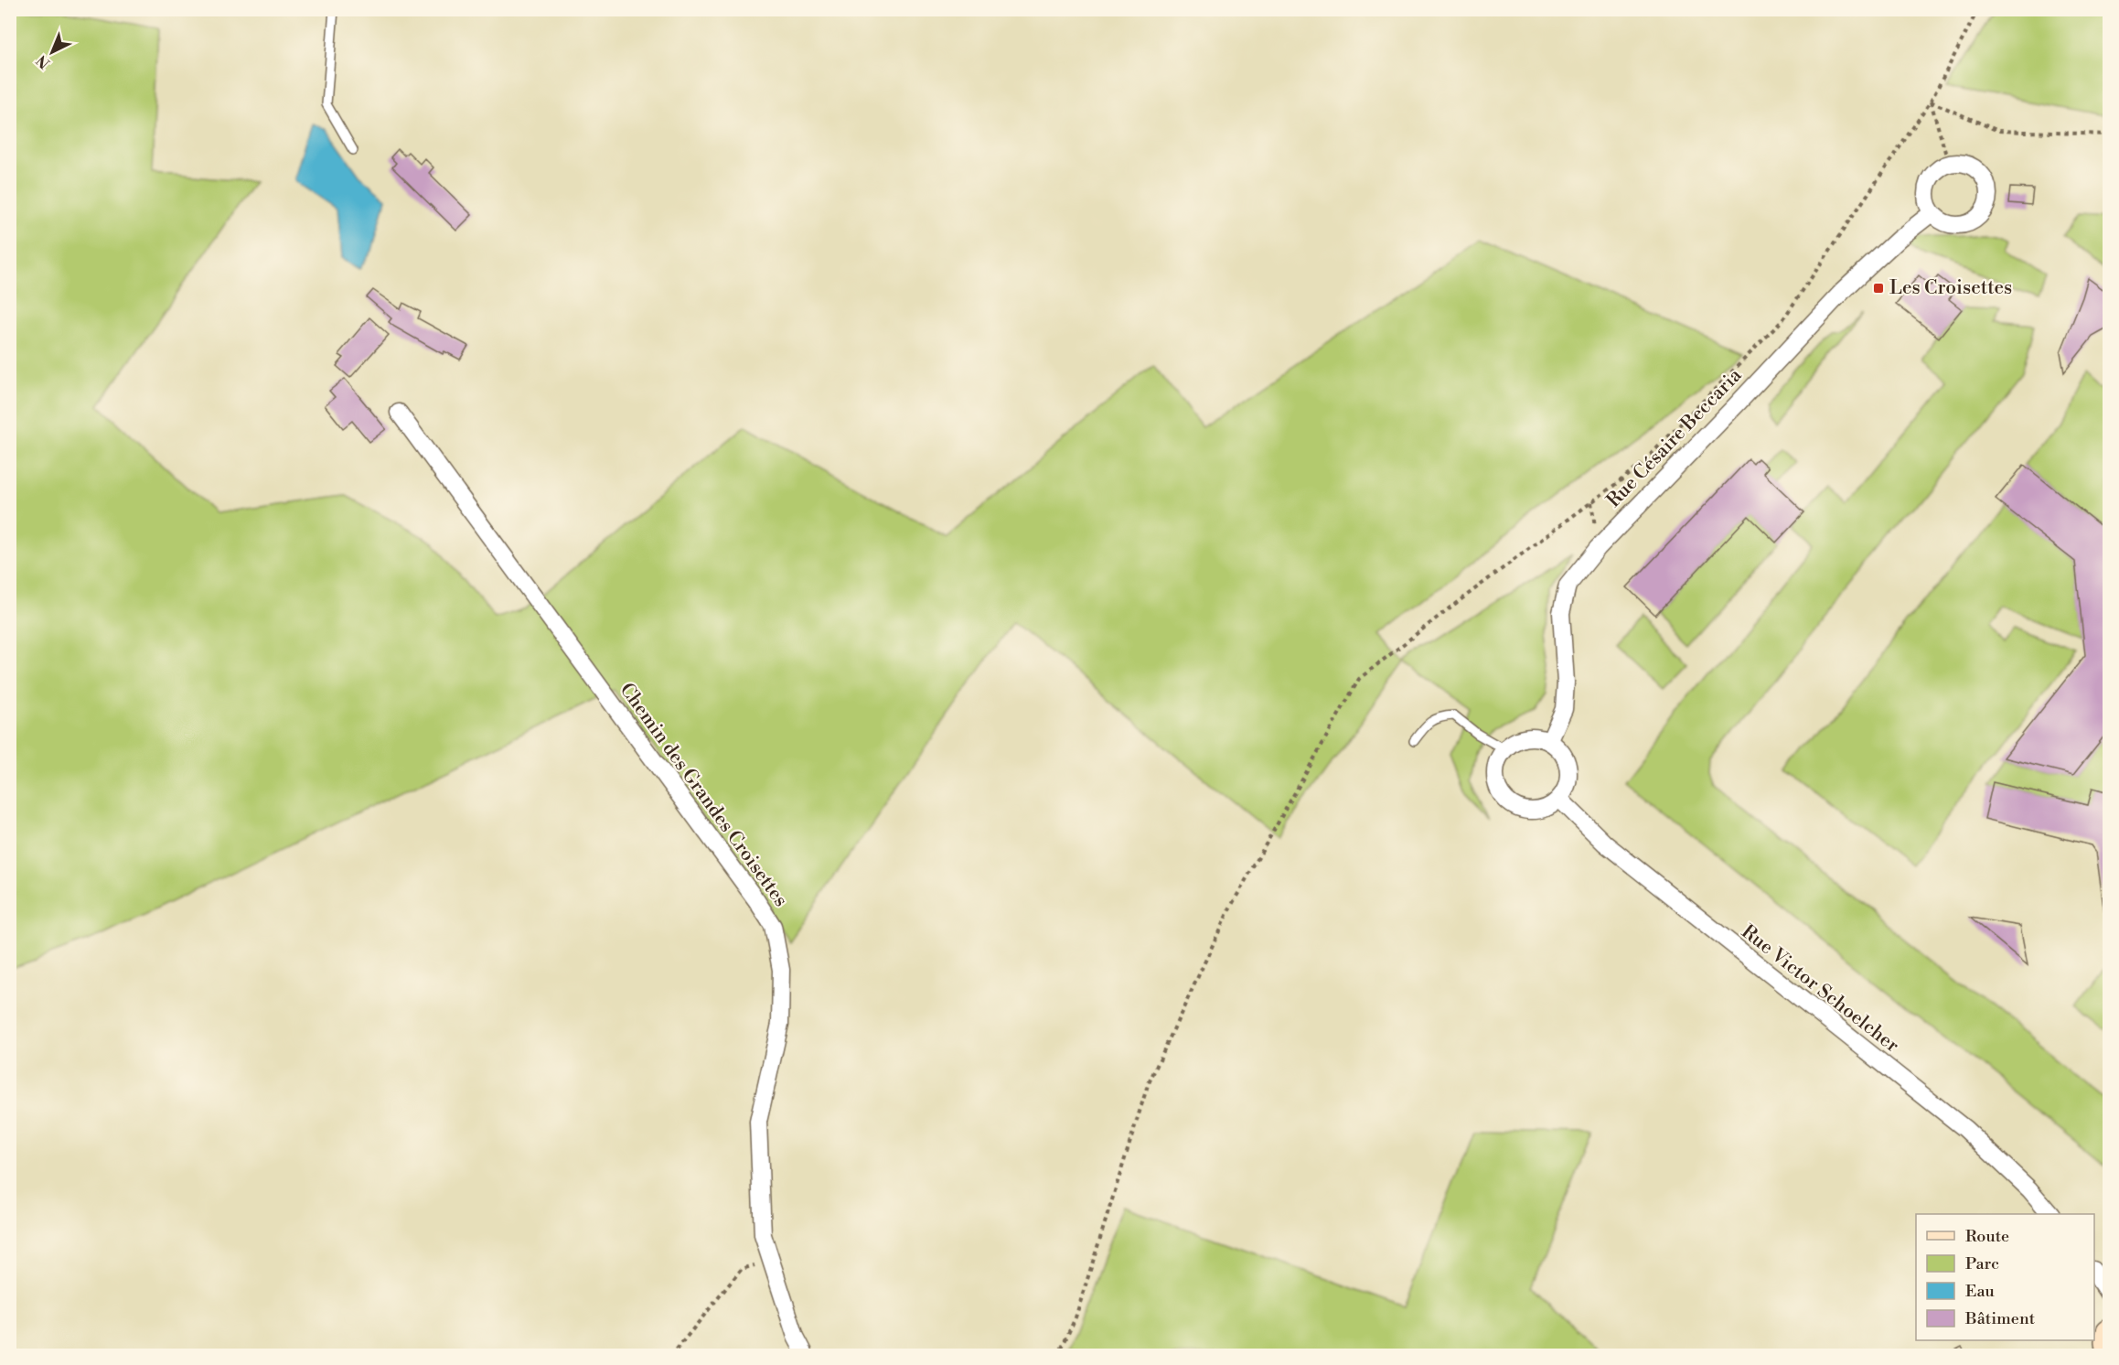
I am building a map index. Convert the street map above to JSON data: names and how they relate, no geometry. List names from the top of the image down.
{
  "streets": {
    "street": ["Rue Césaire Beccaria", "Chemin des Grandes Croisettes", "Rue Victor Schoelcher"]
  },
  "crossings": [
    ["Rue Césaire Beccaria", "Rue Victor Schoelcher"]
  ],
  "places": {
    "transit": ["Les Croisettes"]
  },
  "legend": [
    "Route",
    "Parc",
    "Eau",
    "Bâtiment"
  ],
  "north": "bottom left"
}
